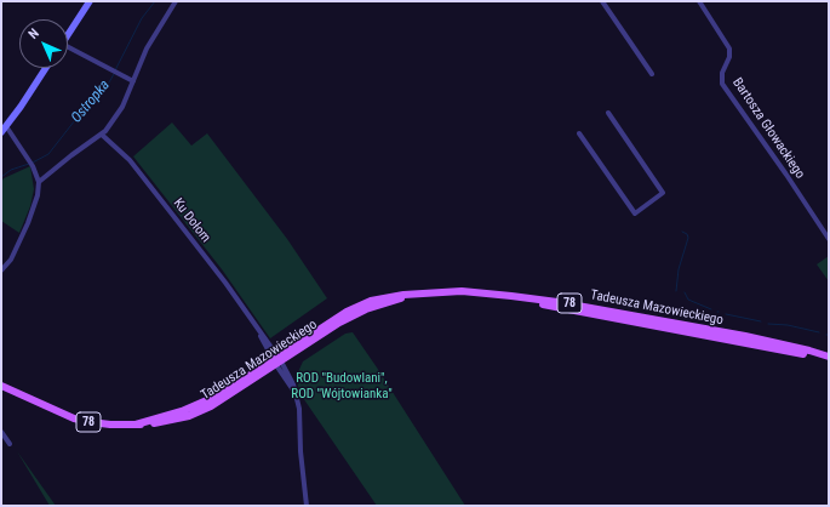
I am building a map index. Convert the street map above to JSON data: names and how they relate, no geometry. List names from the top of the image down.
{
  "streets": {
    "main road": ["78", "Tadeusza Mazowieckiego"],
    "street": ["Bartosza Głowackiego", "Ku Dołom"]
  },
  "crossings": [
    ["Ku Dołom", "Tadeusza Mazowieckiego"]
  ],
  "water": ["Ostropka"],
  "parks": ["ROD \"Budowlani\", ROD \"Wójtowianka\""],
  "north": "top left"
}
